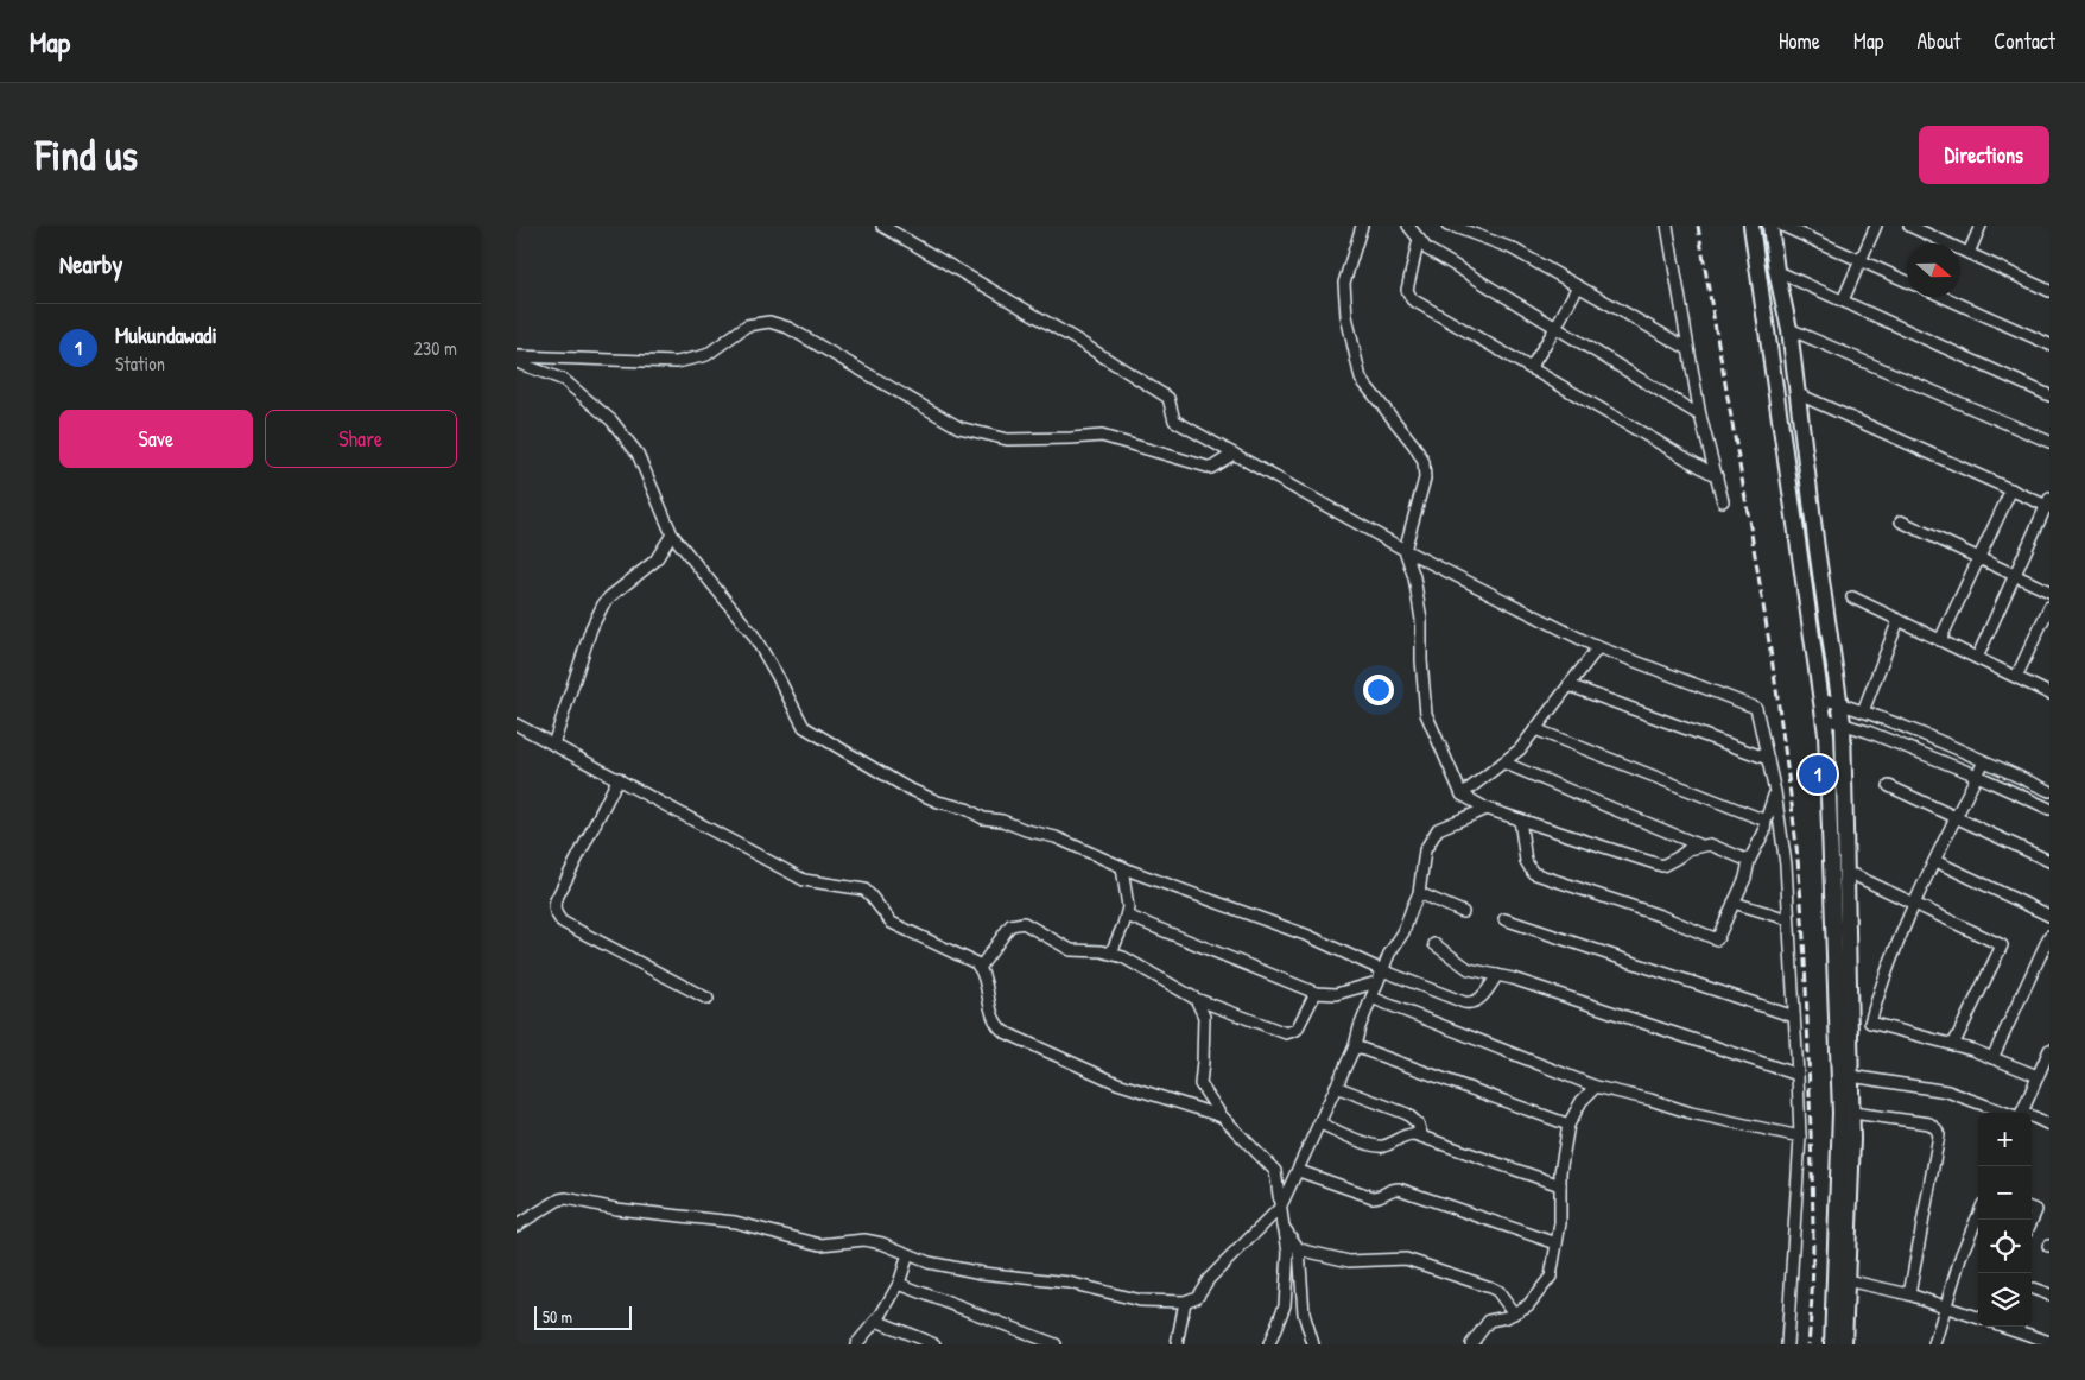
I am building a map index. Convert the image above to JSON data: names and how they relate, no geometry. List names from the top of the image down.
{
  "scale_bar": "50 m",
  "north": "right",
  "page": {
    "header": "Map",
    "nav": [
      "Home",
      "Map",
      "About",
      "Contact"
    ],
    "buttons": [
      "Directions",
      ["Save", "Share"]
    ],
    "title": "Find us",
    "heading": "Nearby",
    "list": [
      {
        "mark": "1",
        "name": "Mukundawadi",
        "note": "Station",
        "value": "230 m"
      }
    ],
    "pins": "1",
    "map_buttons": ["+", "−"],
    "scale": "50 m"
  }
}
